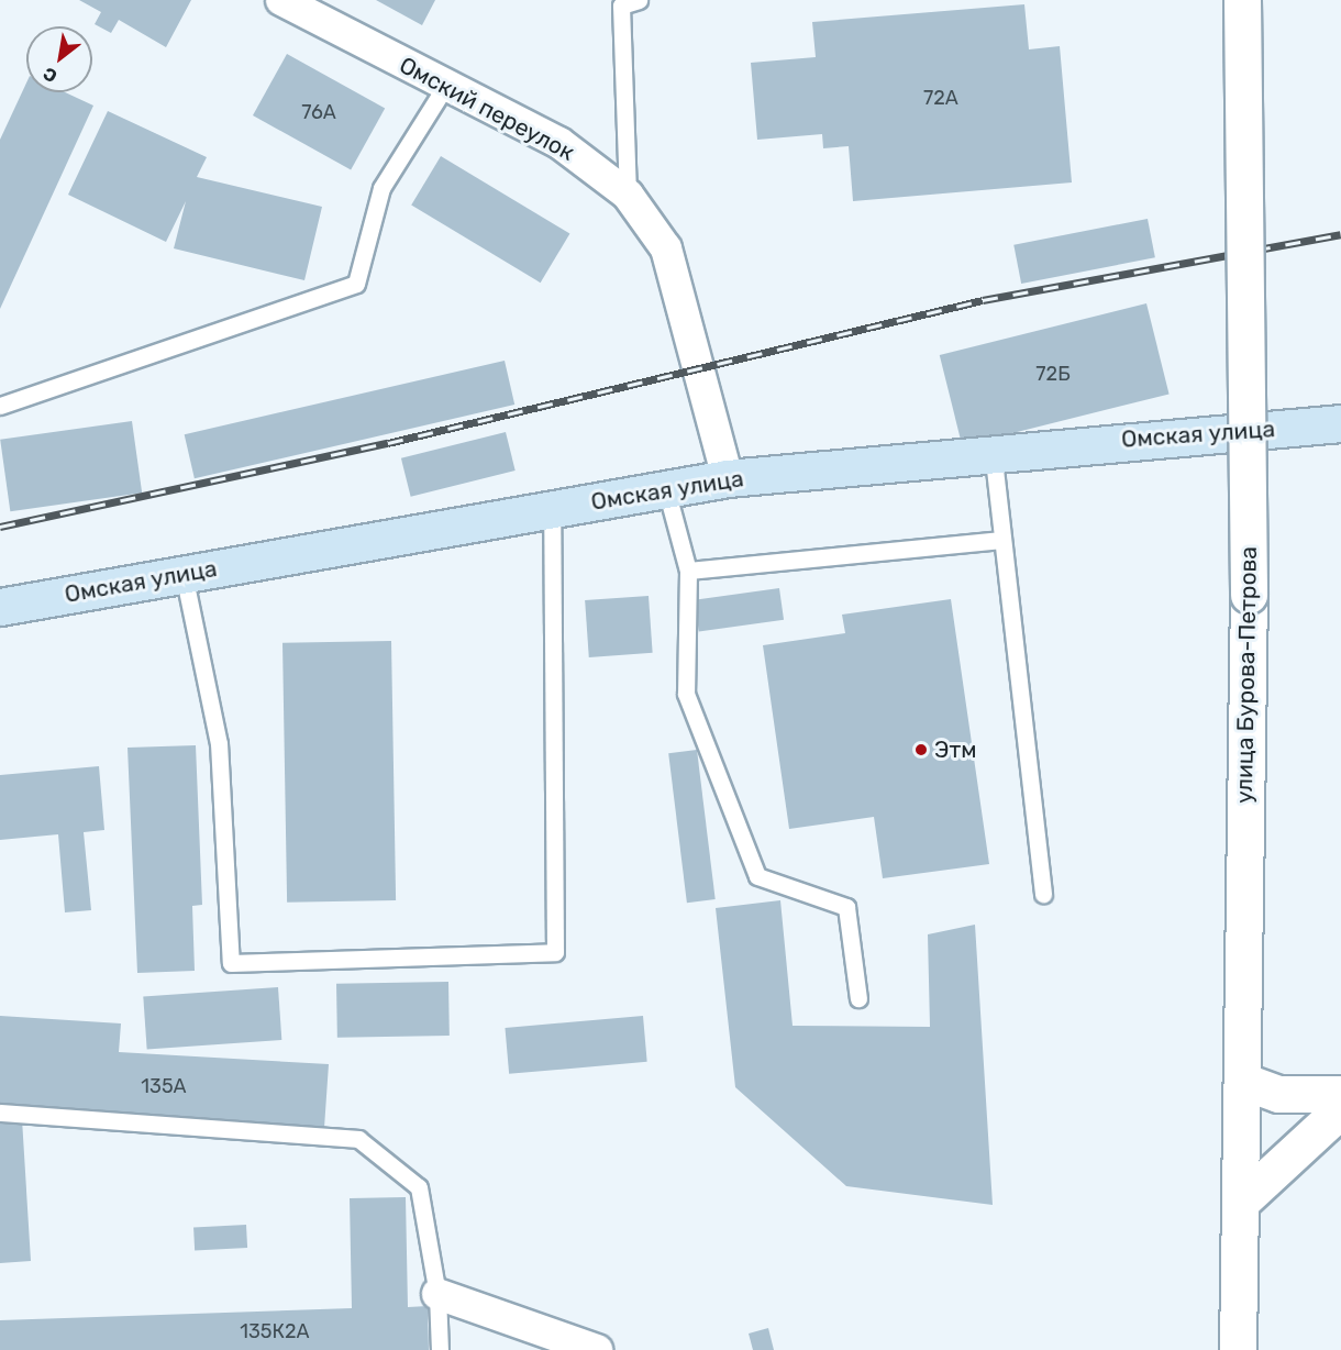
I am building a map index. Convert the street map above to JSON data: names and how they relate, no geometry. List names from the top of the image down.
{
  "streets": {
    "main road": ["Омская улица", "улица Бурова-Петрова"],
    "street": ["Омский переулок"]
  },
  "crossings": [
    ["Омский переулок", "Омская улица"]
  ],
  "places": ["Этм"],
  "house_numbers": [
    "72А",
    "76А",
    "72Б",
    "135А",
    "135К2А"
  ],
  "north": "bottom left"
}
